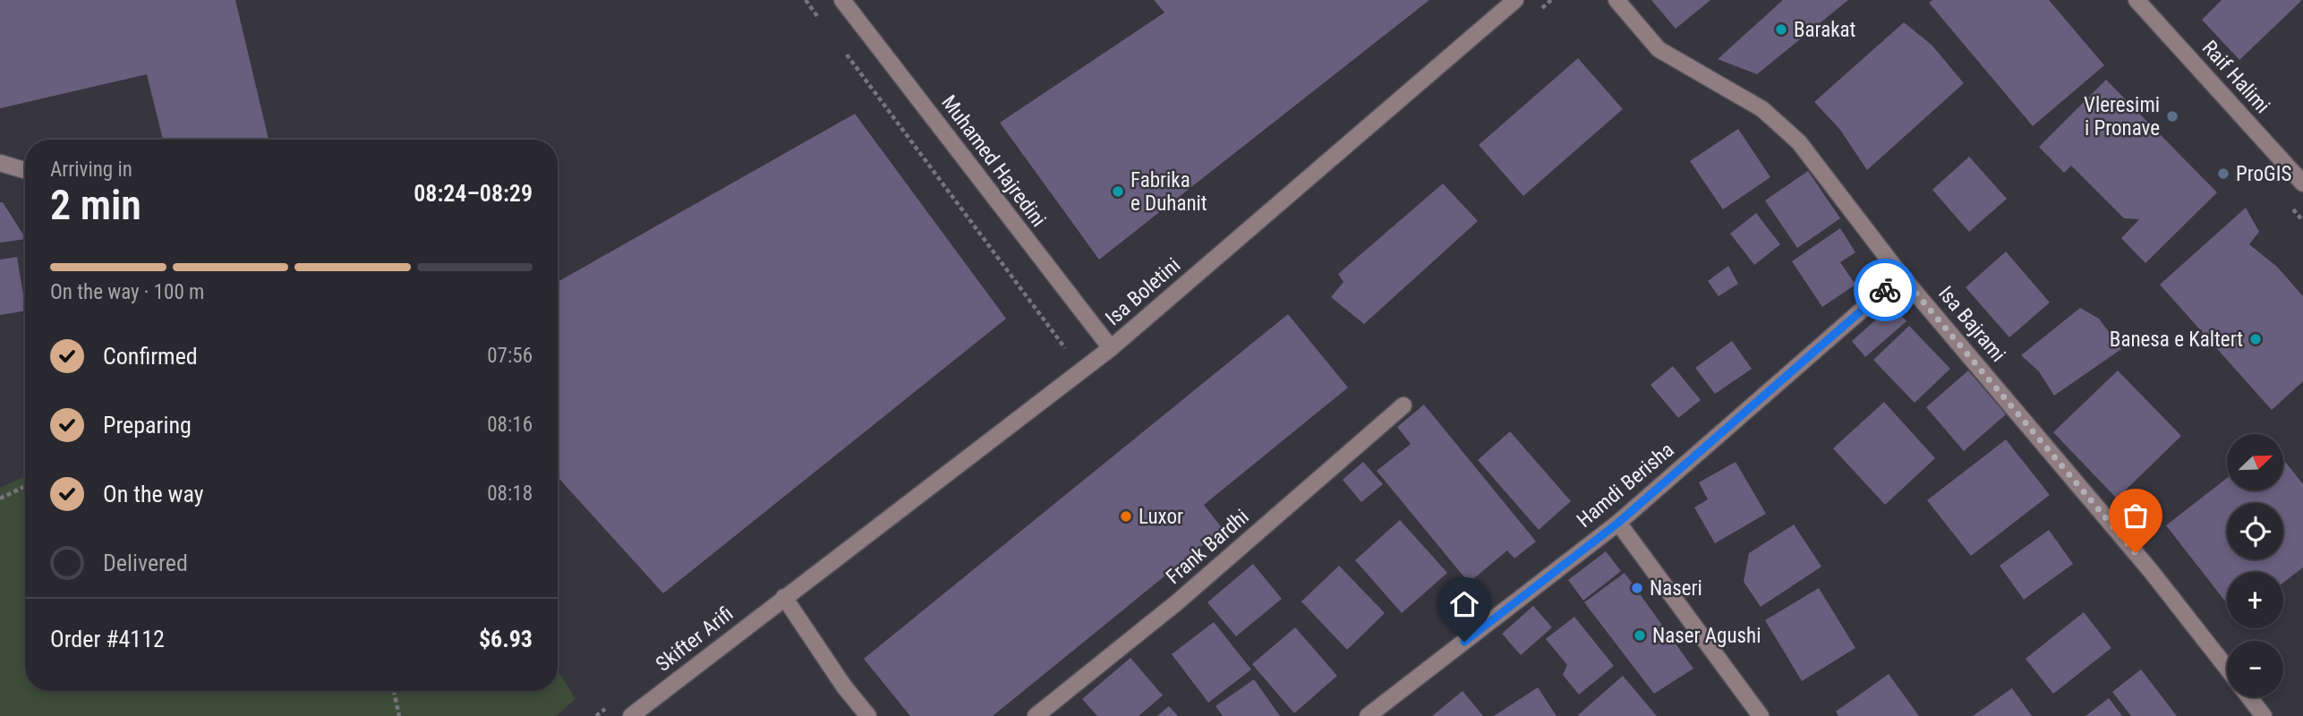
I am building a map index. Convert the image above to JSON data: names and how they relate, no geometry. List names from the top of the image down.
{
  "streets": {
    "street": [
      "Raif Halimi",
      "Muhamed Hajredini",
      "Isa Boletini",
      "Isa Bajrami",
      "Hamdi Berisha",
      "Frank Bardhi",
      "Skifter Arifi"
    ]
  },
  "crossings": [
    ["Muhamed Hajredini", "Isa Boletini"],
    ["Isa Boletini", "Skifter Arifi"],
    ["Isa Bajrami", "Hamdi Berisha"]
  ],
  "places": [
    "Barakat",
    "Vleresimi i Pronave",
    "ProGIS",
    "Fabrika e Duhanit",
    "Banesa e Kaltert",
    "Luxor",
    "Naseri",
    "Naser Agushi"
  ],
  "north": "top right",
  "page": {
    "heading": ["2 min", "Arriving in", "08:24–08:29"],
    "panel": ["Order #4112", "$6.93"],
    "bar": "On the way · 100 m",
    "list": [
      ["Confirmed", "07:56"],
      ["Preparing", "08:16"],
      ["On the way", "08:18"],
      "Delivered"
    ],
    "map_buttons": ["+", "−"]
  }
}
